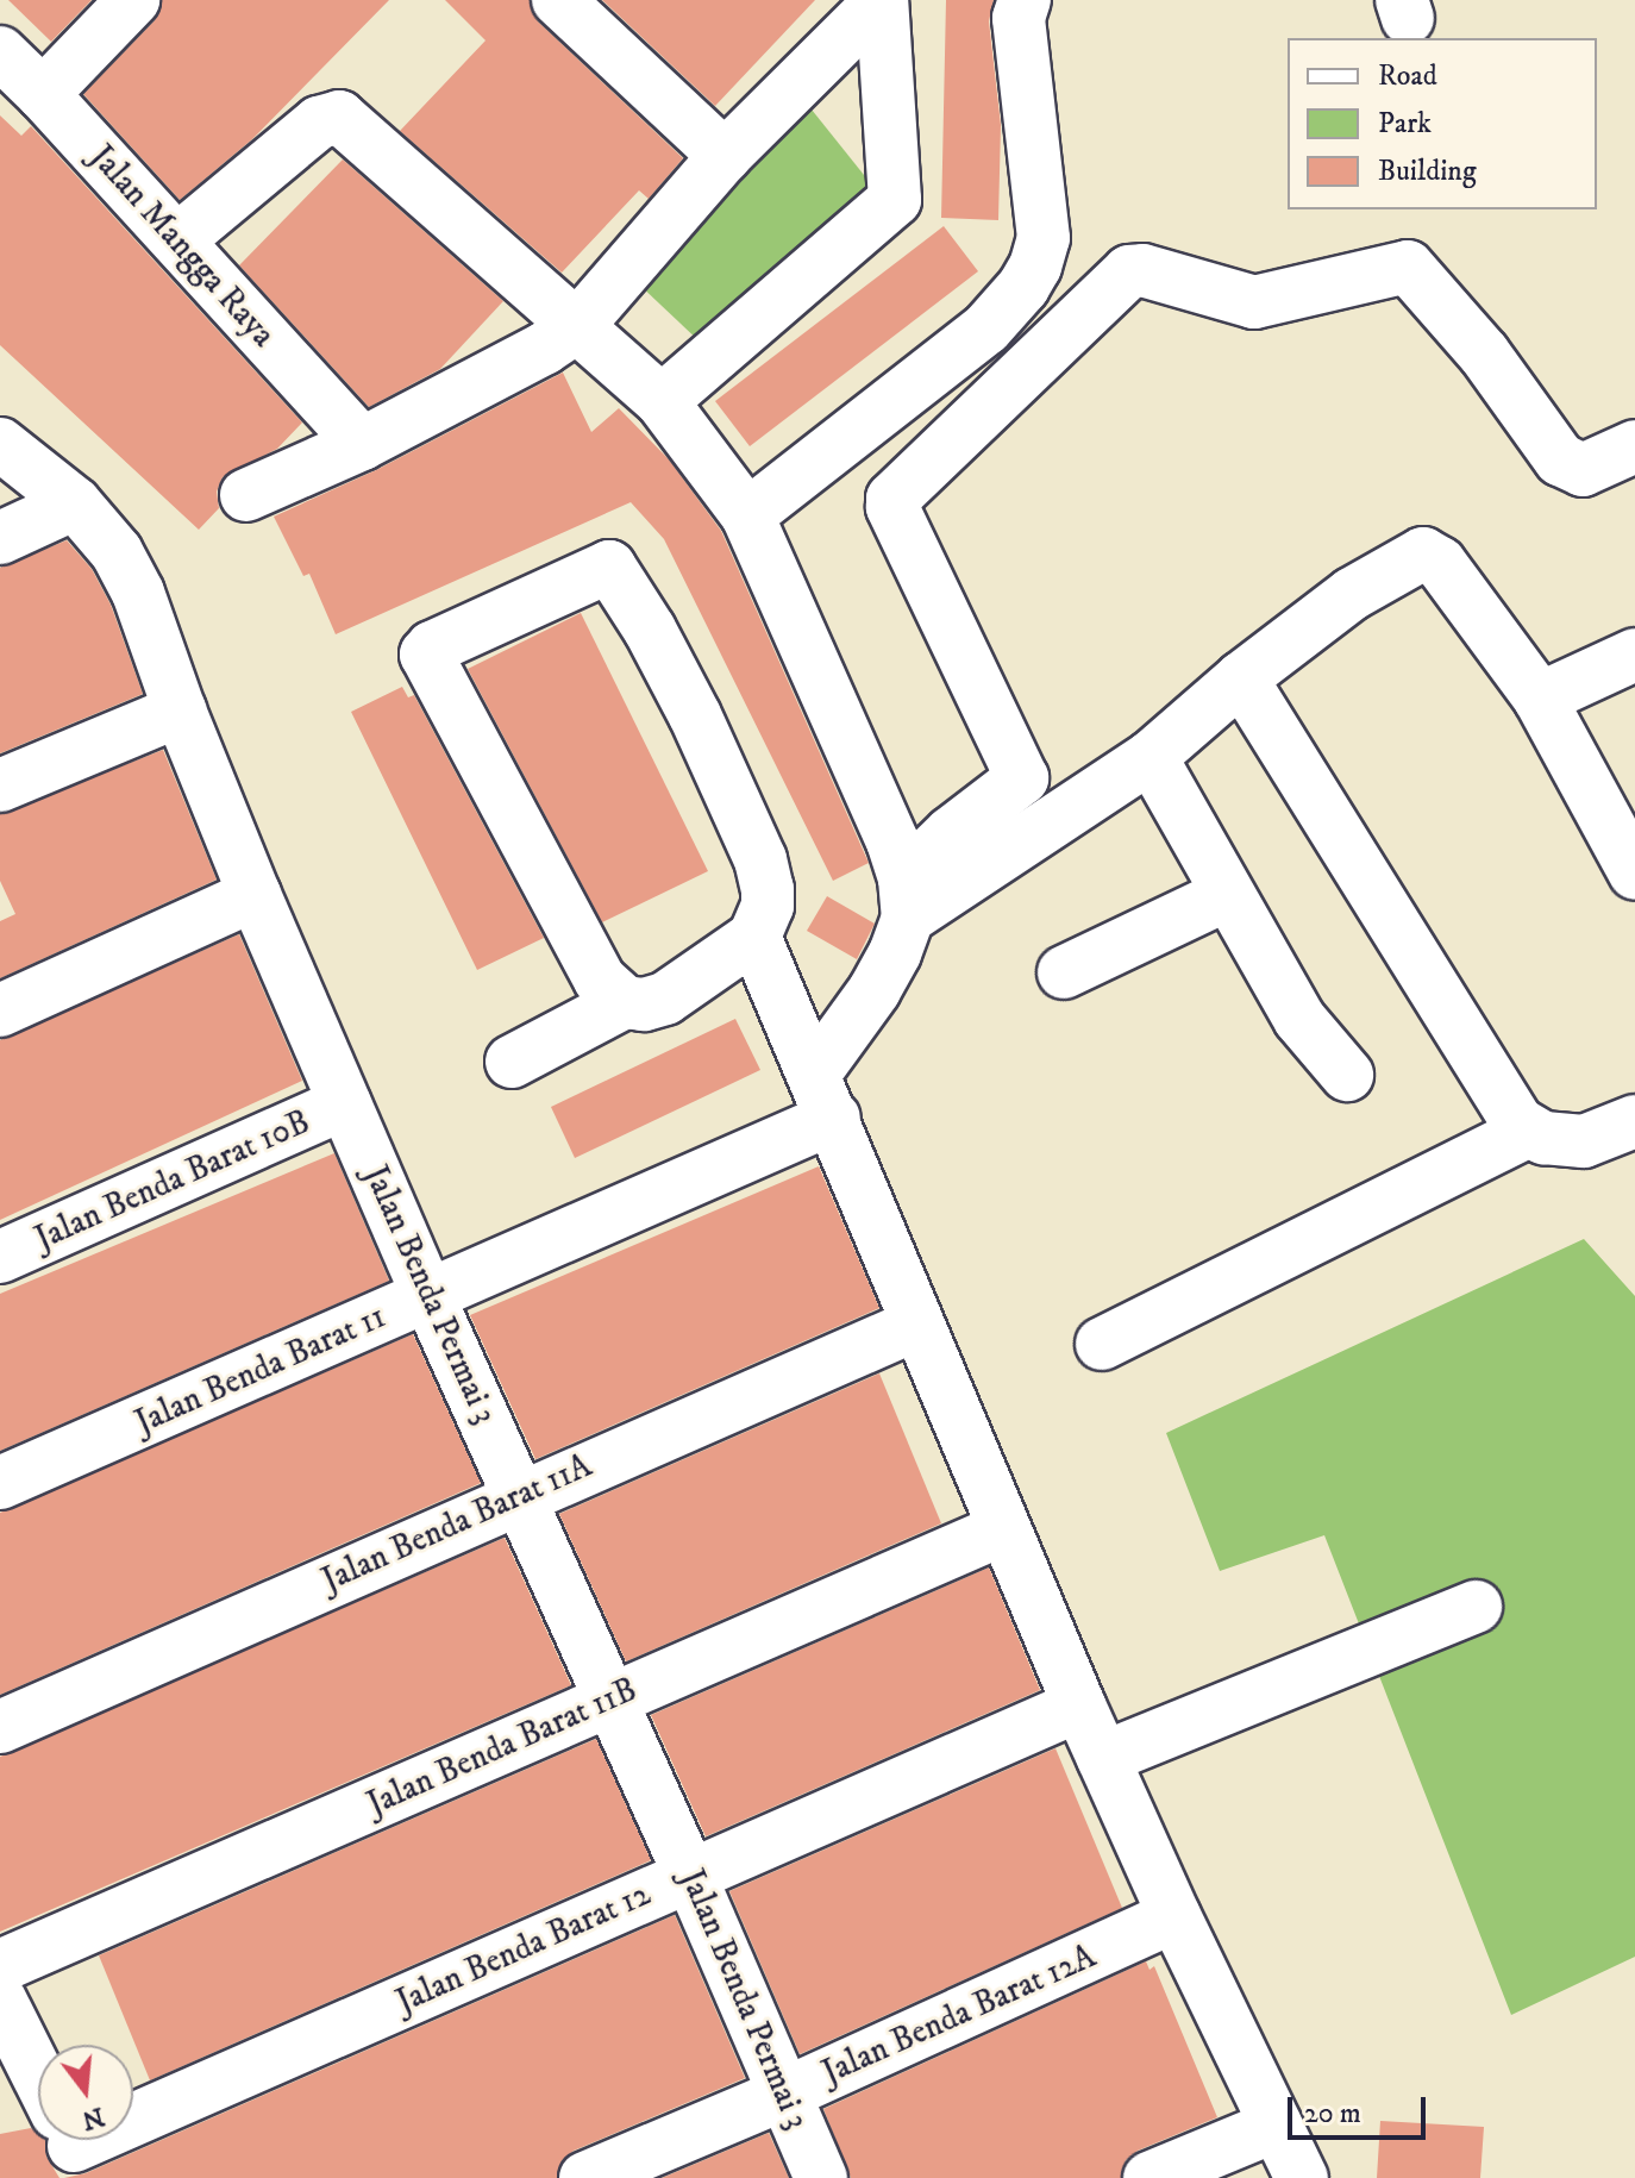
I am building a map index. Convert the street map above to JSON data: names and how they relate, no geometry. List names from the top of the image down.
{
  "streets": {
    "street": [
      "Jalan Mangga Raya",
      "Jalan Benda Barat 10B",
      "Jalan Benda Permai 3",
      "Jalan Benda Barat 11",
      "Jalan Benda Barat 11A",
      "Jalan Benda Barat 11B",
      "Jalan Benda Barat 12",
      "Jalan Benda Barat 12A"
    ]
  },
  "crossings": [
    ["Jalan Benda Barat 10B", "Jalan Benda Permai 3"],
    ["Jalan Benda Permai 3", "Jalan Benda Barat 11"],
    ["Jalan Benda Permai 3", "Jalan Benda Barat 11A"],
    ["Jalan Benda Permai 3", "Jalan Benda Barat 11B"],
    ["Jalan Benda Permai 3", "Jalan Benda Barat 12"],
    ["Jalan Benda Permai 3", "Jalan Benda Barat 12A"]
  ],
  "legend": ["Road", "Park", "Building"],
  "scale_bar": "20 m",
  "north": "bottom"
}
